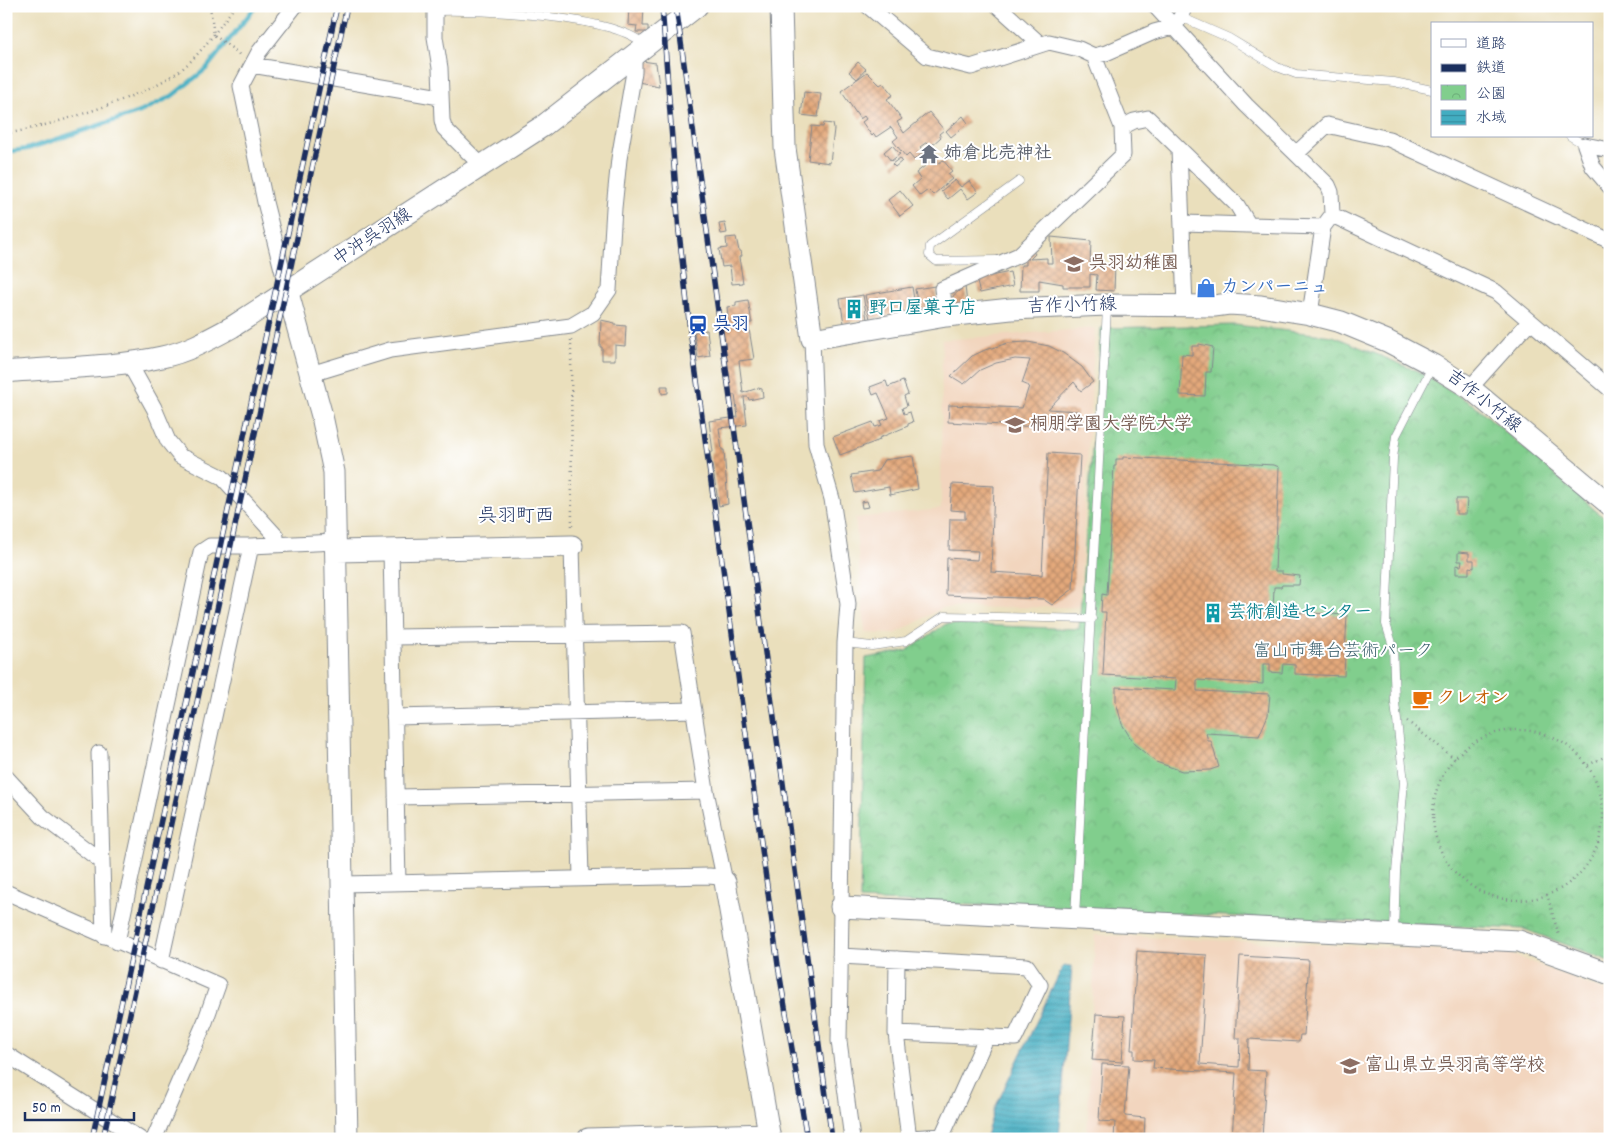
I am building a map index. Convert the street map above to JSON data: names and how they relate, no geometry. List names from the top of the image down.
{
  "streets": {
    "street": ["中沖呉羽線", "吉作小竹線"]
  },
  "districts": ["呉羽町西"],
  "parks": ["富山市舞台芸術パーク"],
  "places": {
    "temple": ["姉倉比売神社"],
    "school or university": ["呉羽幼稚園", "桐朋学園大学院大学", "富山県立呉羽高等学校"],
    "shop": ["カンパーニュ"],
    "building": ["野口屋菓子店", "芸術創造センター"],
    "station": ["呉羽"],
    "cafe": ["クレオン"]
  },
  "legend": [
    "道路",
    "鉄道",
    "公園",
    "水域"
  ],
  "scale_bar": "50 m"
}
